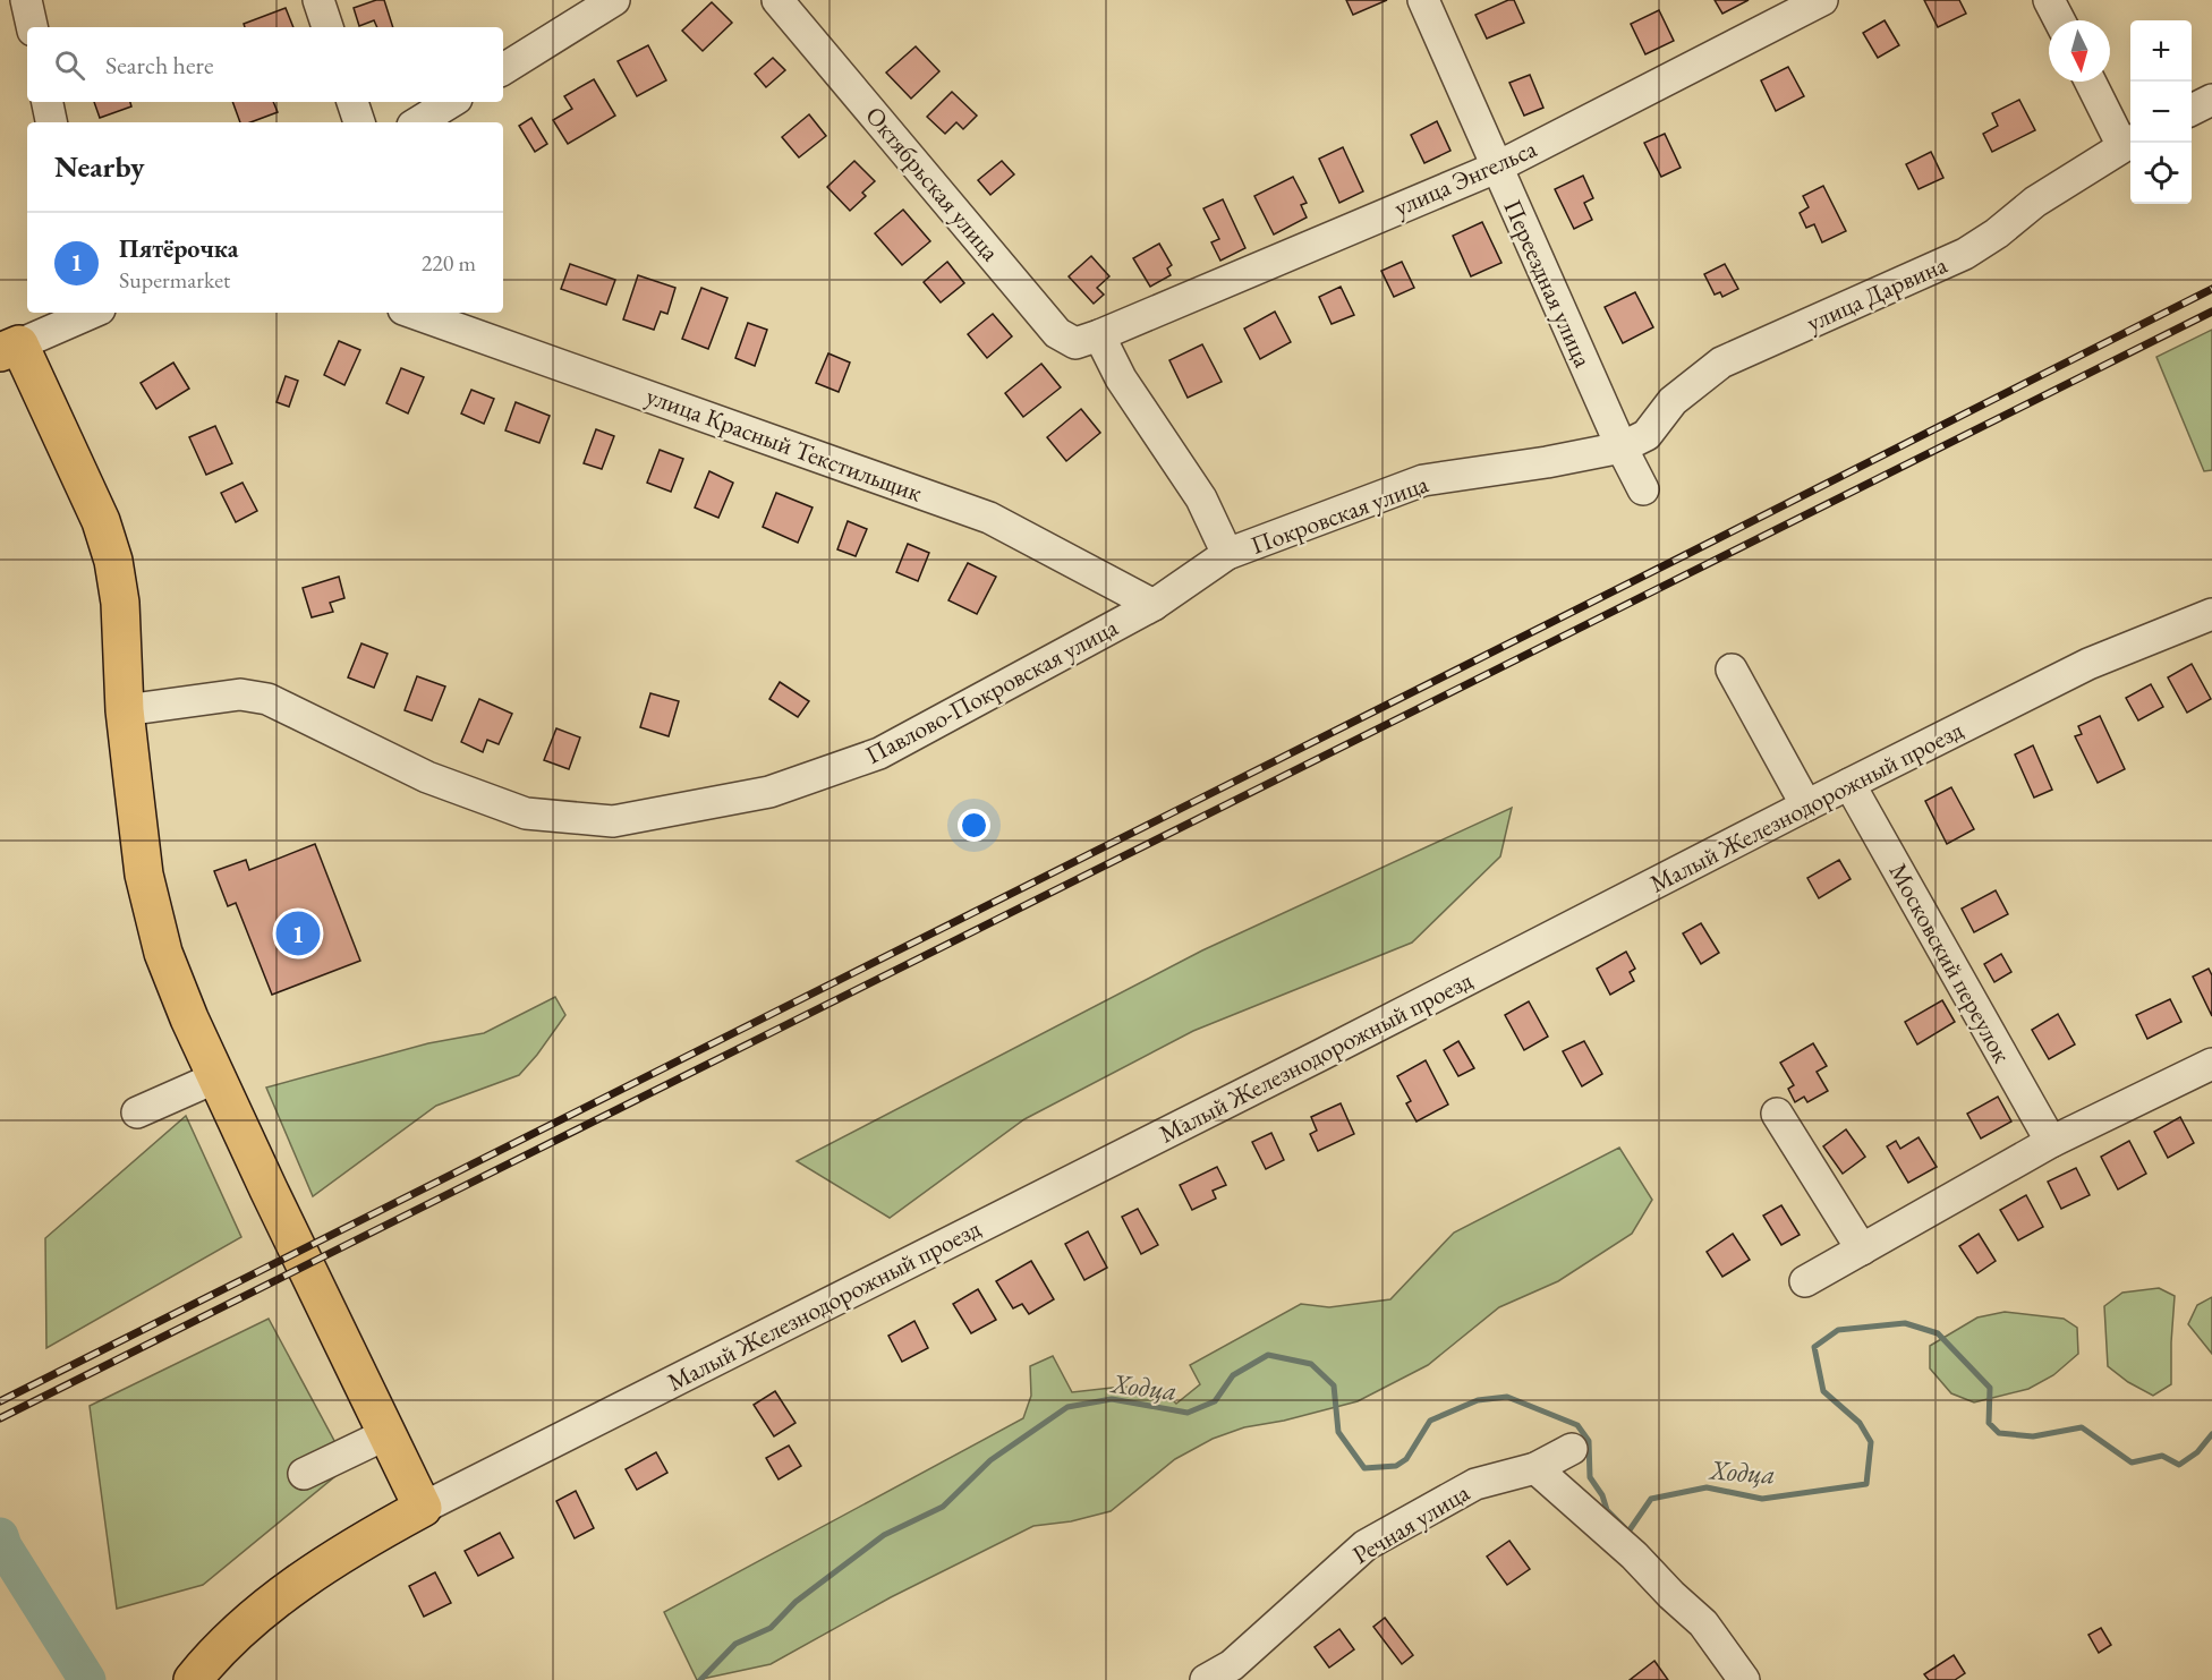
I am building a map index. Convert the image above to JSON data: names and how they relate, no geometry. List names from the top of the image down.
{
  "streets": {
    "street": [
      "улица Энгельса",
      "Октябрьская улица",
      "Переездная улица",
      "улица Дарвина",
      "улица Красный Текстильщик",
      "Покровская улица",
      "Павлово-Покровская улица",
      "Малый Железнодорожный проезд",
      "Московский переулок",
      "Речная улица"
    ]
  },
  "crossings": [
    ["улица Энгельса", "Октябрьская улица"],
    ["улица Энгельса", "Переездная улица"],
    ["Переездная улица", "улица Дарвина"],
    ["Переездная улица", "Покровская улица"],
    ["улица Дарвина", "Покровская улица"],
    ["улица Красный Текстильщик", "Покровская улица"],
    ["улица Красный Текстильщик", "Павлово-Покровская улица"],
    ["Покровская улица", "Павлово-Покровская улица"],
    ["Малый Железнодорожный проезд", "Московский переулок"]
  ],
  "water": ["Ходца"],
  "north": "bottom",
  "page": {
    "map_buttons": ["+", "−"],
    "search": "Search here",
    "heading": "Nearby",
    "list": [
      {
        "mark": "1",
        "name": "Пятёрочка",
        "note": "Supermarket",
        "value": "220 m"
      }
    ],
    "pins": "1"
  }
}
